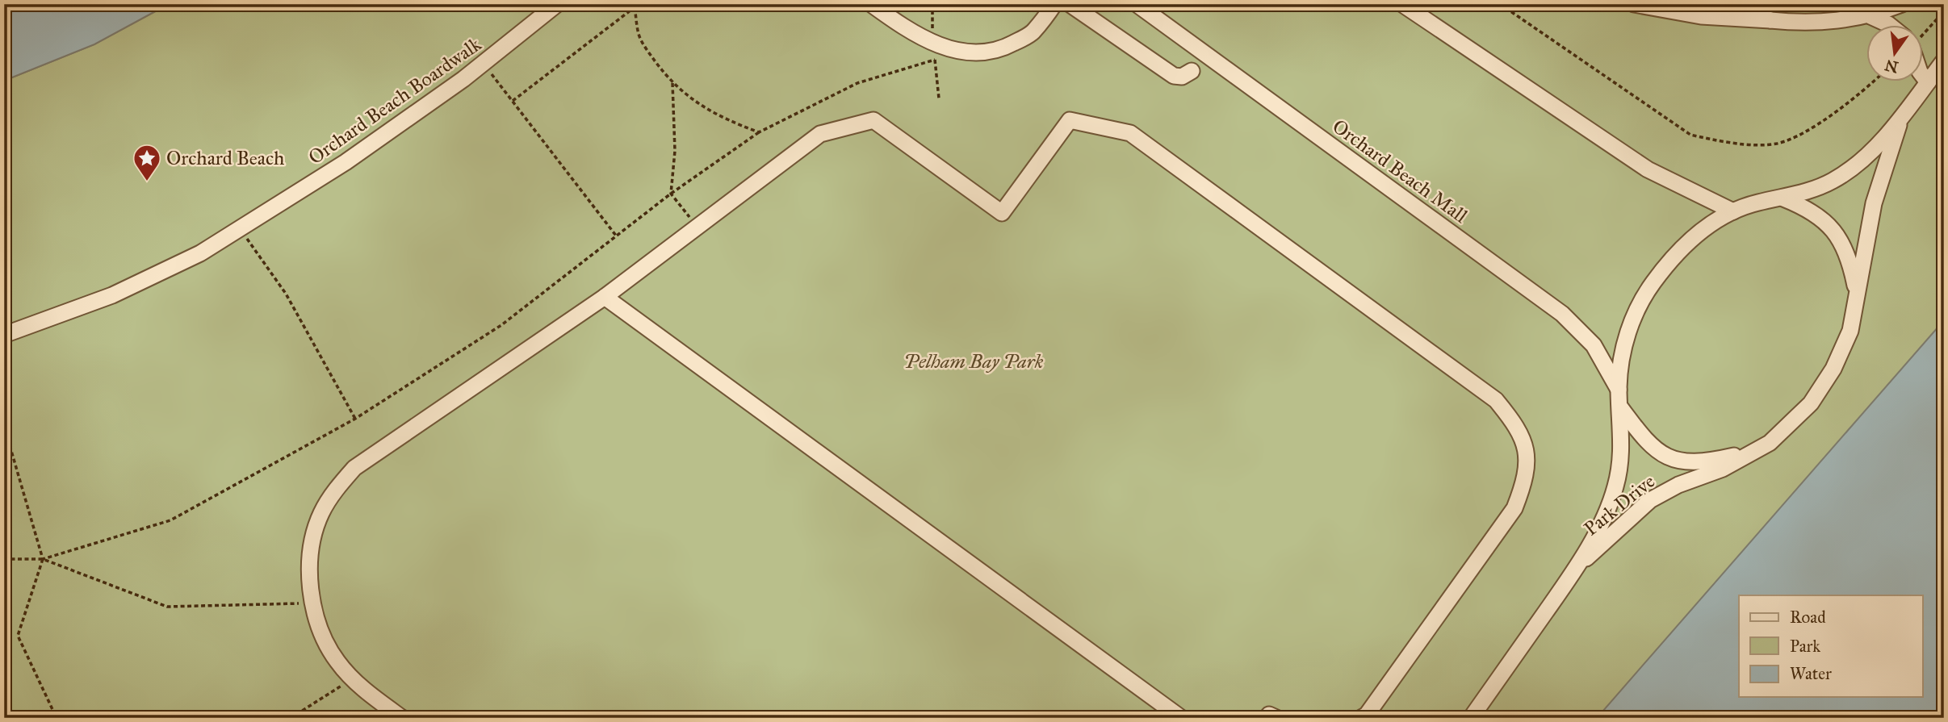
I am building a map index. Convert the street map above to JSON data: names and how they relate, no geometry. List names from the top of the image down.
{
  "streets": {
    "street": ["Orchard Beach Boardwalk", "Orchard Beach Mall", "Park Drive"]
  },
  "crossings": [
    ["Orchard Beach Mall", "Park Drive"]
  ],
  "parks": ["Pelham Bay Park"],
  "places": {
    "place": ["Orchard Beach"]
  },
  "legend": ["Road", "Park", "Water"],
  "north": "bottom"
}
